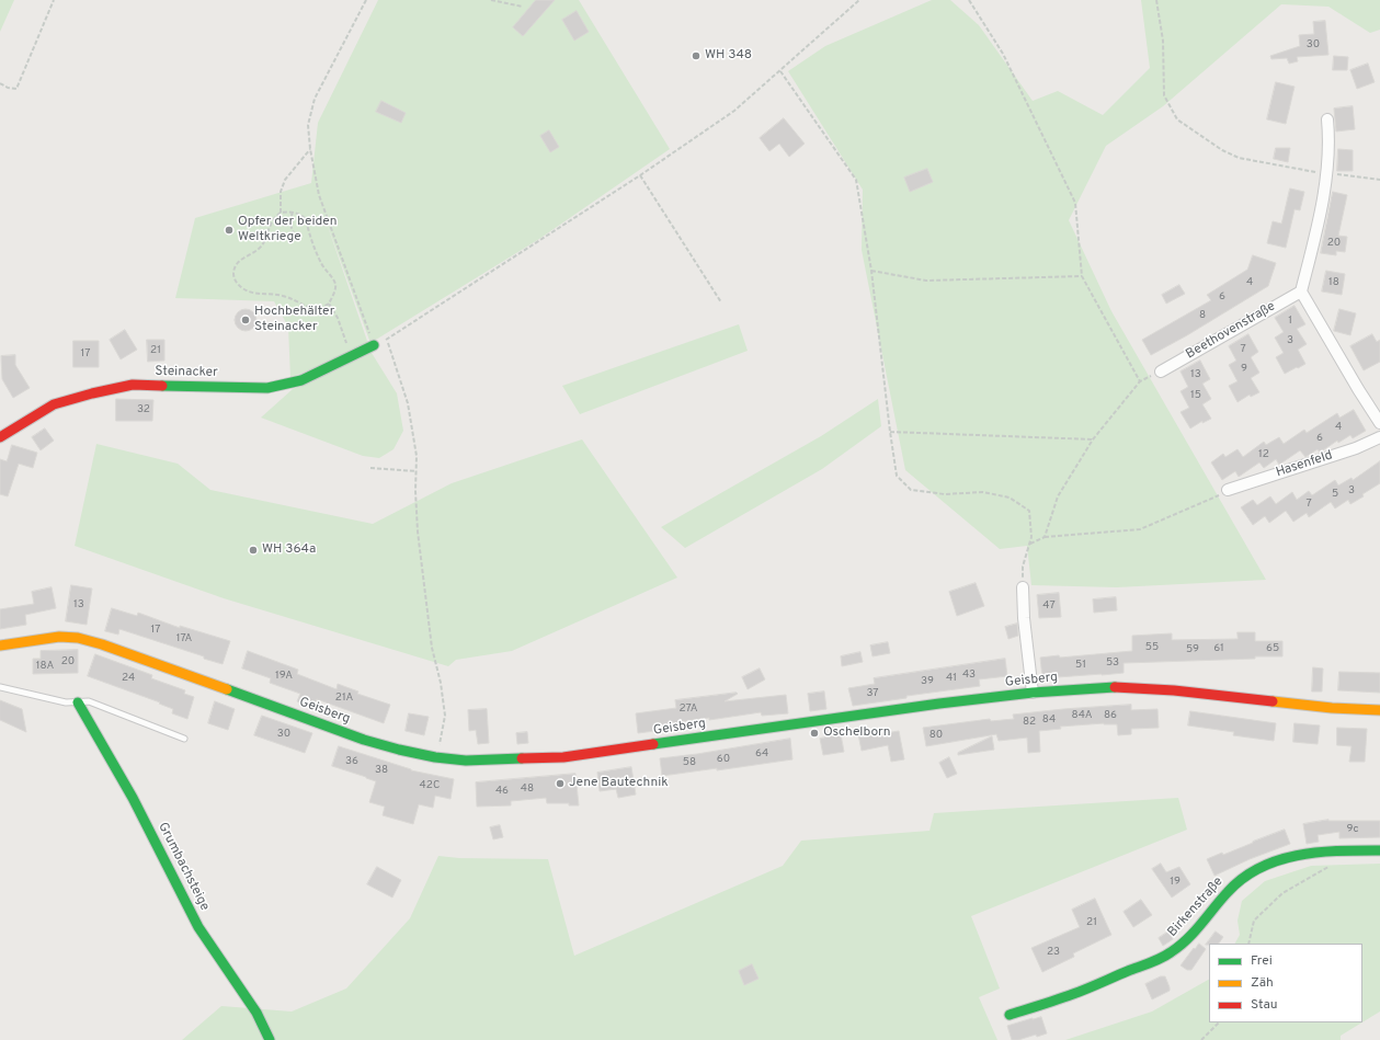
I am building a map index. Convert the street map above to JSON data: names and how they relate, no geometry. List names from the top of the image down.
{
  "streets": {
    "street": [
      "Beethovenstraße",
      "Steinacker",
      "Hasenfeld",
      "Geisberg",
      "Grumbachsteige",
      "Birkenstraße"
    ]
  },
  "places": [
    "WH 348",
    "Opfer der beiden Weltkriege",
    "Hochbehälter Steinacker",
    "WH 364a",
    "Oschelborn",
    "Jene Bautechnik"
  ],
  "house_numbers": [
    "30",
    "20",
    "4",
    "18",
    "6",
    "8",
    "1",
    "3",
    "7",
    "21",
    "17",
    "9",
    "13",
    "15",
    "32",
    "4",
    "6",
    "12",
    "3",
    "5",
    "7",
    "13",
    "47",
    "17",
    "17A",
    "55",
    "61",
    "65",
    "59",
    "20",
    "53",
    "51",
    "18A",
    "43",
    "19A",
    "24",
    "41",
    "39",
    "37",
    "21A",
    "27A",
    "84A",
    "86",
    "84",
    "82",
    "30",
    "80",
    "64",
    "60",
    "36",
    "58",
    "38",
    "42C",
    "48",
    "46",
    "9c",
    "19",
    "21",
    "23"
  ],
  "legend": ["Frei", "Zäh", "Stau"]
}
